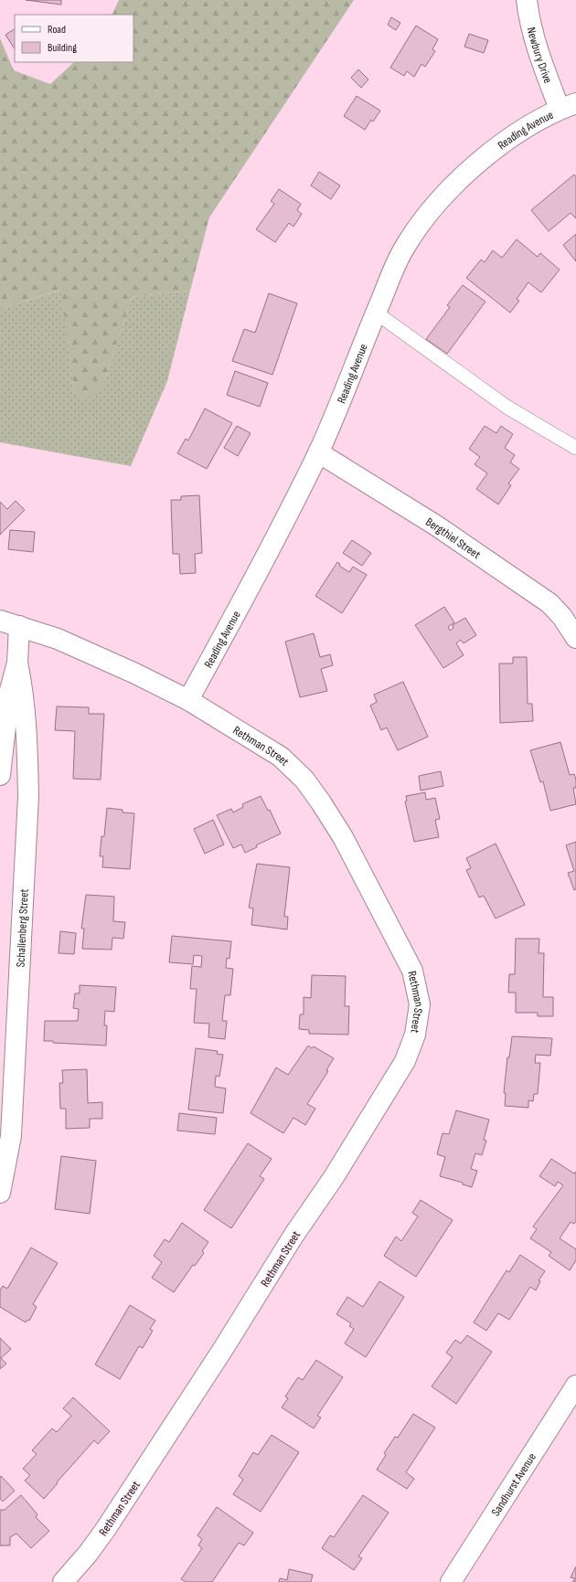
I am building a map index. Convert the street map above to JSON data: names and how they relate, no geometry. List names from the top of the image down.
{
  "streets": {
    "street": [
      "Newbury Drive",
      "Reading Avenue",
      "Bergthiel Street",
      "Rethman Street",
      "Schallenberg Street",
      "Sandhurst Avenue"
    ]
  },
  "crossings": [
    ["Newbury Drive", "Reading Avenue"],
    ["Reading Avenue", "Bergthiel Street"],
    ["Reading Avenue", "Rethman Street"],
    ["Rethman Street", "Schallenberg Street"]
  ],
  "legend": ["Road", "Building"]
}
